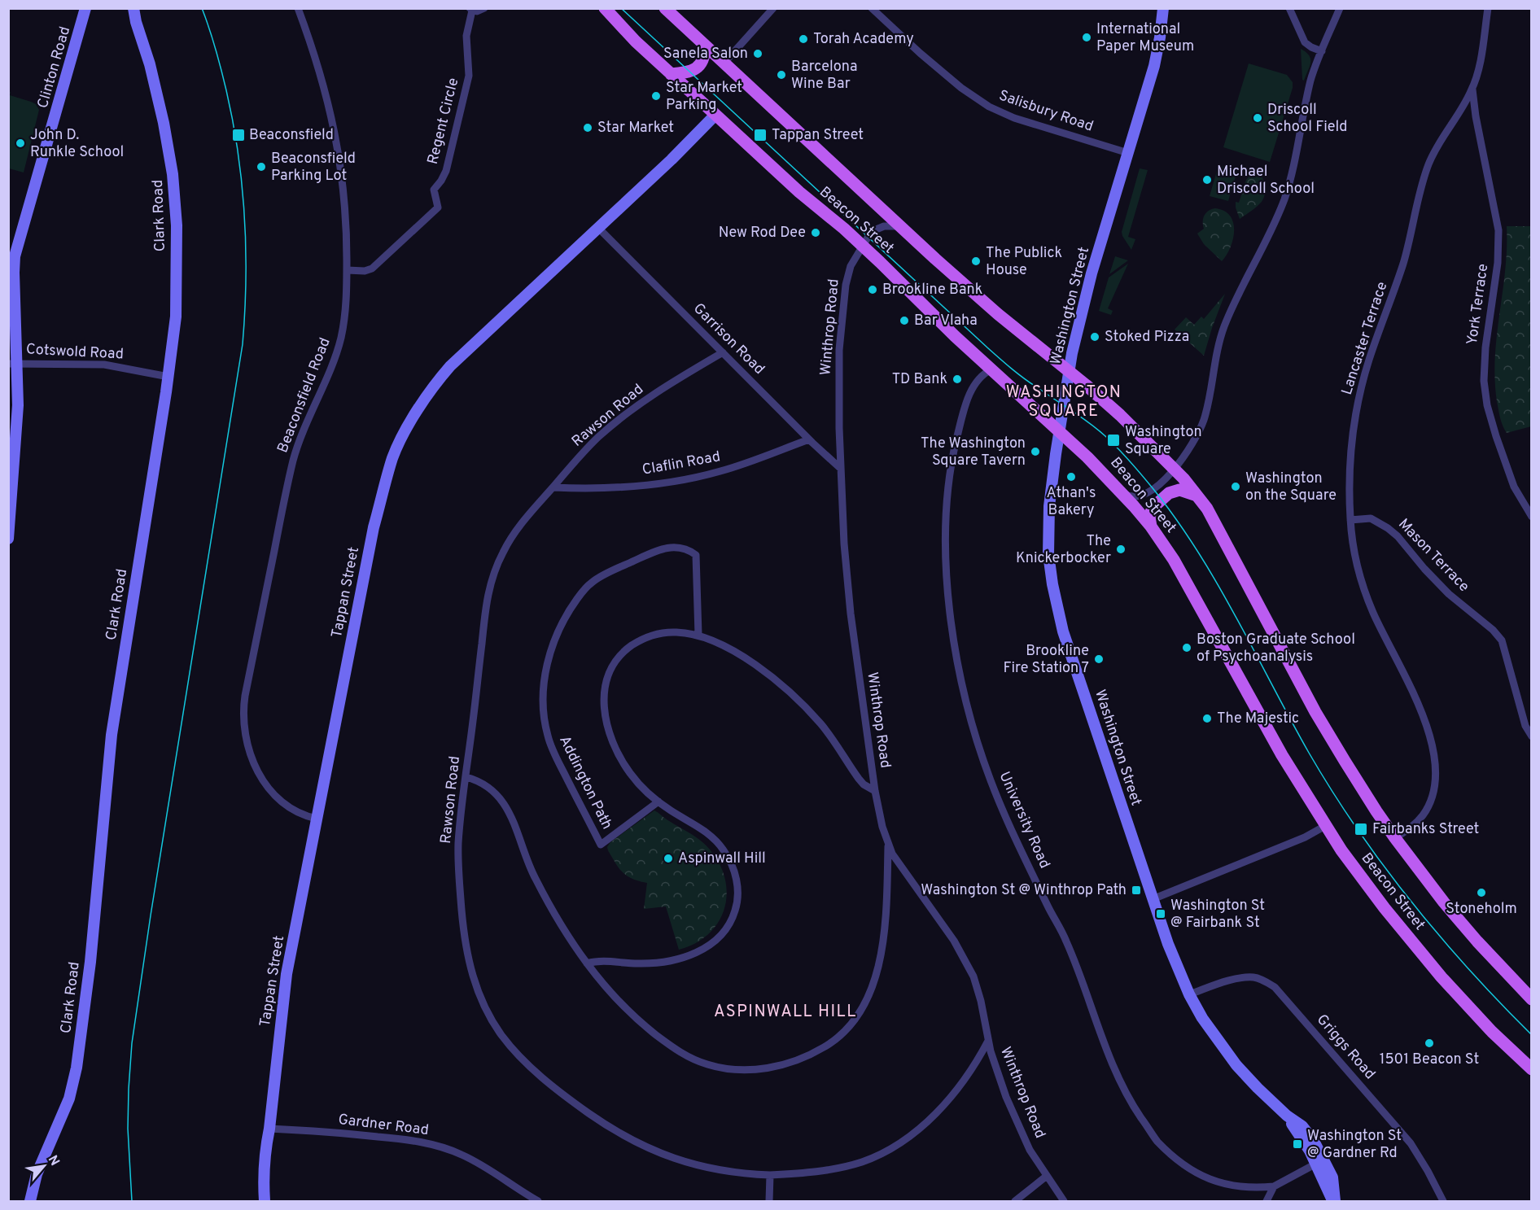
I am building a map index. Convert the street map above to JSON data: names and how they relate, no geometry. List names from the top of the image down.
{
  "streets": {
    "main road": ["Beacon Street"],
    "street": [
      "Clinton Road",
      "Salisbury Road",
      "Regent Circle",
      "Clark Road",
      "York Terrace",
      "Washington Street",
      "Winthrop Road",
      "Lancaster Terrace",
      "Garrison Road",
      "Cotswold Road",
      "Beaconsfield Road",
      "Rawson Road",
      "Claflin Road",
      "Mason Terrace",
      "Tappan Street",
      "Addington Path",
      "University Road",
      "Griggs Road",
      "Gardner Road"
    ]
  },
  "crossings": [
    ["Clinton Road", "Cotswold Road"],
    ["Salisbury Road", "Washington Street"],
    ["Regent Circle", "Beaconsfield Road"],
    ["Clark Road", "Cotswold Road"],
    ["Beacon Street", "Washington Street"],
    ["Beacon Street", "Winthrop Road"],
    ["Beacon Street", "Lancaster Terrace"],
    ["Beacon Street", "Tappan Street"],
    ["Beacon Street", "University Road"],
    ["York Terrace", "Lancaster Terrace"],
    ["Washington Street", "Griggs Road"],
    ["Winthrop Road", "Garrison Road"],
    ["Winthrop Road", "Rawson Road"],
    ["Lancaster Terrace", "Mason Terrace"],
    ["Garrison Road", "Rawson Road"],
    ["Garrison Road", "Claflin Road"],
    ["Garrison Road", "Tappan Street"],
    ["Beaconsfield Road", "Tappan Street"],
    ["Rawson Road", "Claflin Road"],
    ["Tappan Street", "Gardner Road"]
  ],
  "districts": ["WASHINGTON SQUARE", "ASPINWALL HILL"],
  "places": {
    "other": [
      "International Paper Museum",
      "Torah Academy",
      "Sanela Salon",
      "Barcelona Wine Bar",
      "Star Market Parking",
      "Driscoll School Field",
      "Star Market",
      "John D. Runkle School",
      "Beaconsfield Parking Lot",
      "Michael Driscoll School",
      "New Rod Dee",
      "The Publick House",
      "Brookline Bank",
      "Bar Vlaha",
      "Stoked Pizza",
      "TD Bank",
      "The Washington Square Tavern",
      "Athan's Bakery",
      "Washington on the Square",
      "The Knickerbocker",
      "Boston Graduate School of Psychoanalysis",
      "Brookline Fire Station 7",
      "The Majestic",
      "Aspinwall Hill",
      "Stoneholm",
      "1501 Beacon St"
    ],
    "transit": [
      "Beaconsfield",
      "Tappan Street",
      "Washington Square",
      "Fairbanks Street",
      "Washington St @ Winthrop Path",
      "Washington St @ Fairbank St",
      "Washington St @ Gardner Rd"
    ]
  },
  "north": "top right"
}
